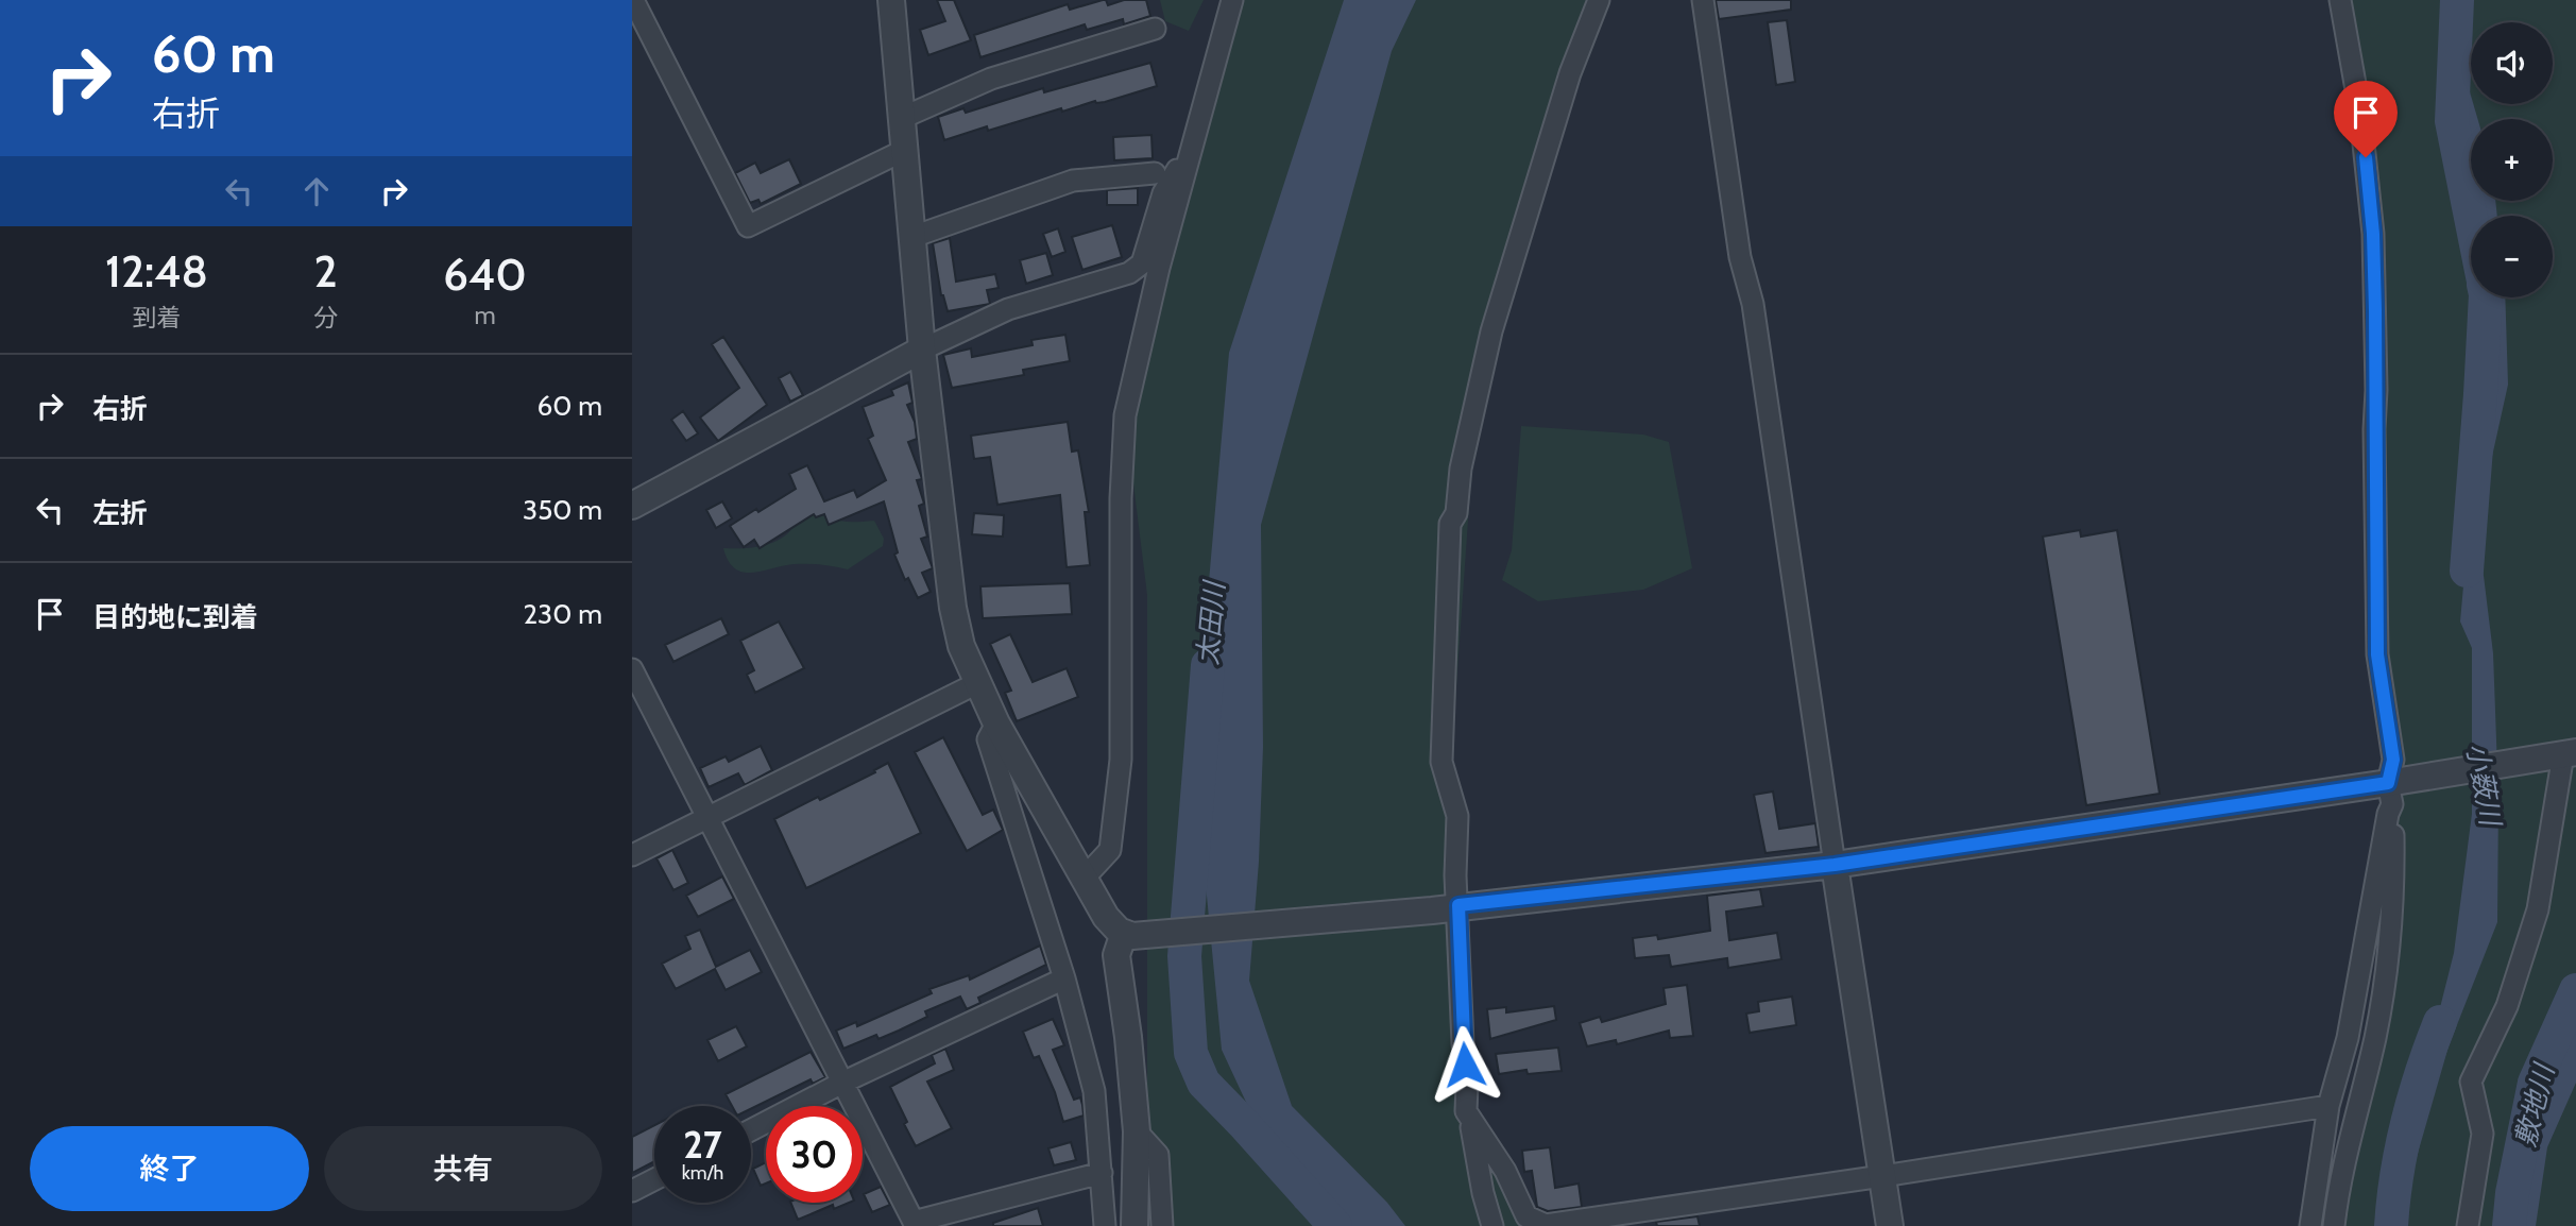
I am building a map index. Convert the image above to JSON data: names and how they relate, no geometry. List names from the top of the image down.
{
  "water": ["太田川", "小薮川", "敷地川"],
  "page": {
    "turn": ["60 m", "右折"],
    "map_buttons": ["+", "−"],
    "eta": [
      "12:48",
      "到着",
      "2",
      "分",
      "640",
      "m"
    ],
    "list": [
      {
        "name": "右折",
        "value": "60 m"
      },
      {
        "name": "左折",
        "value": "350 m"
      },
      {
        "name": "目的地に到着",
        "value": "230 m"
      }
    ],
    "speed": "27 km/h",
    "limit": "30",
    "buttons": ["終了", "共有"]
  }
}
